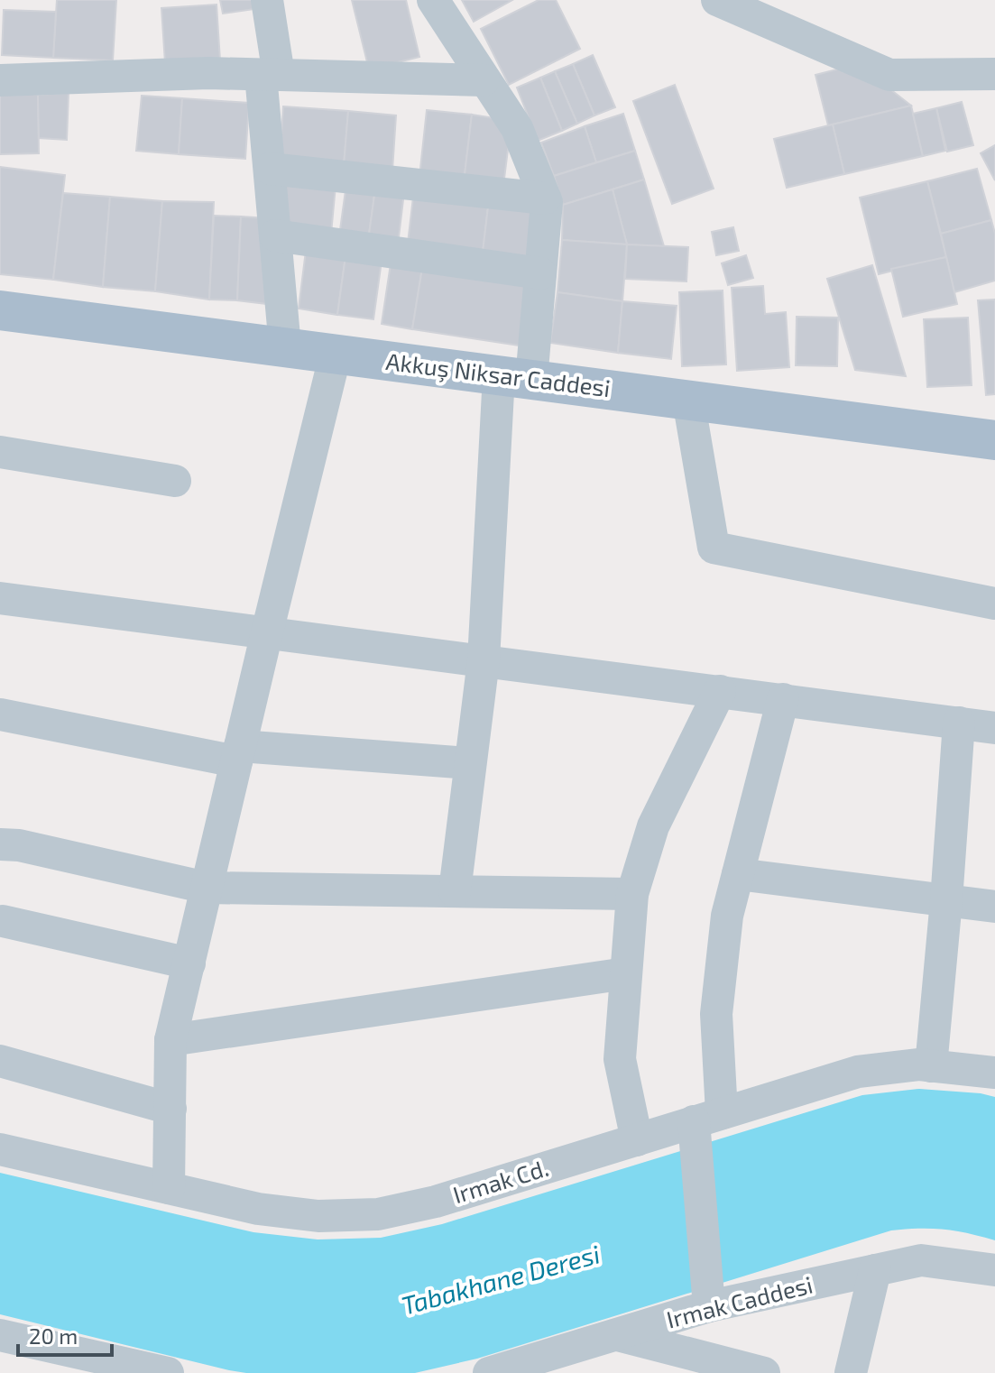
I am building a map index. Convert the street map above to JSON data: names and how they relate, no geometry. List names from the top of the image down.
{
  "streets": {
    "main road": ["Akkuş Niksar Caddesi"],
    "street": ["Irmak Cd.", "Irmak Caddesi"]
  },
  "water": ["Tabakhane Deresi"],
  "scale_bar": "20 m"
}
